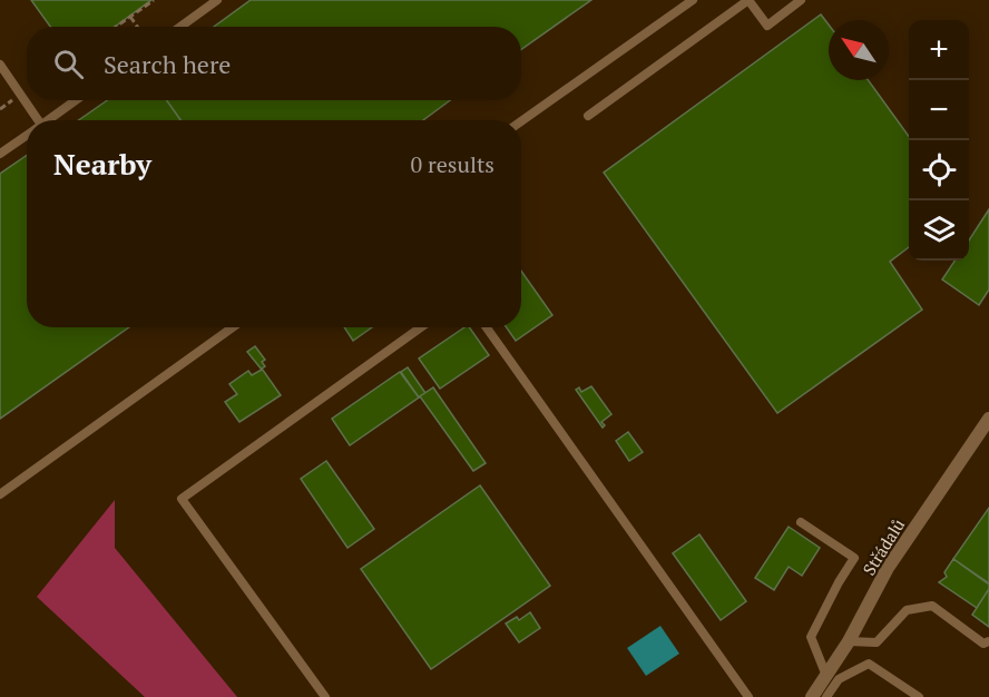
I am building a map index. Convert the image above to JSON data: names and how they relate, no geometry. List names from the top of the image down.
{
  "streets": {
    "street": ["Střádalů"]
  },
  "north": "top left",
  "page": {
    "map_buttons": ["+", "−"],
    "search": "Search here",
    "heading": ["Nearby", "0 results"]
  }
}
